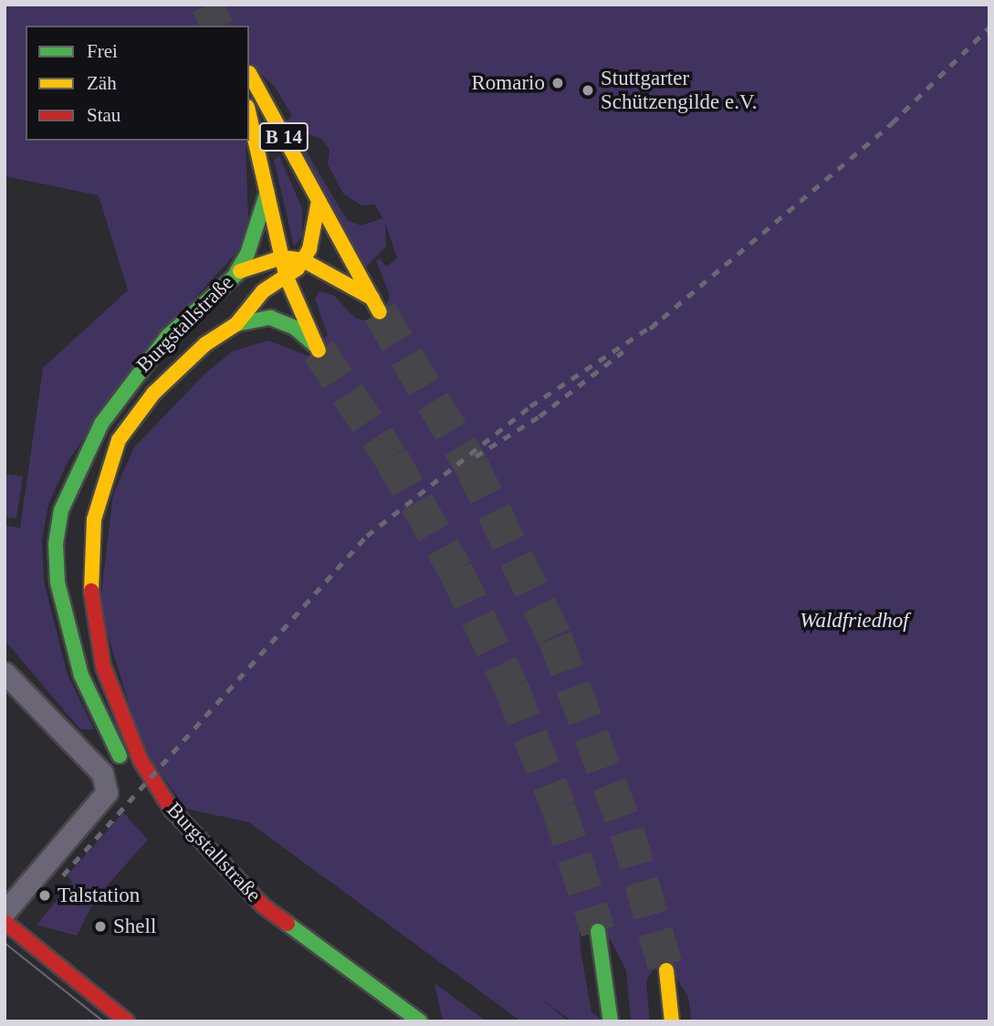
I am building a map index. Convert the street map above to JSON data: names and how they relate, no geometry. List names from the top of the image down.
{
  "streets": {
    "main road": ["B 14", "Burgstallstraße"]
  },
  "crossings": [
    ["B 14", "Burgstallstraße"]
  ],
  "parks": ["Waldfriedhof"],
  "places": [
    "Romario",
    "Stuttgarter Schützengilde e.V.",
    "Talstation",
    "Shell"
  ],
  "legend": ["Frei", "Zäh", "Stau"]
}
